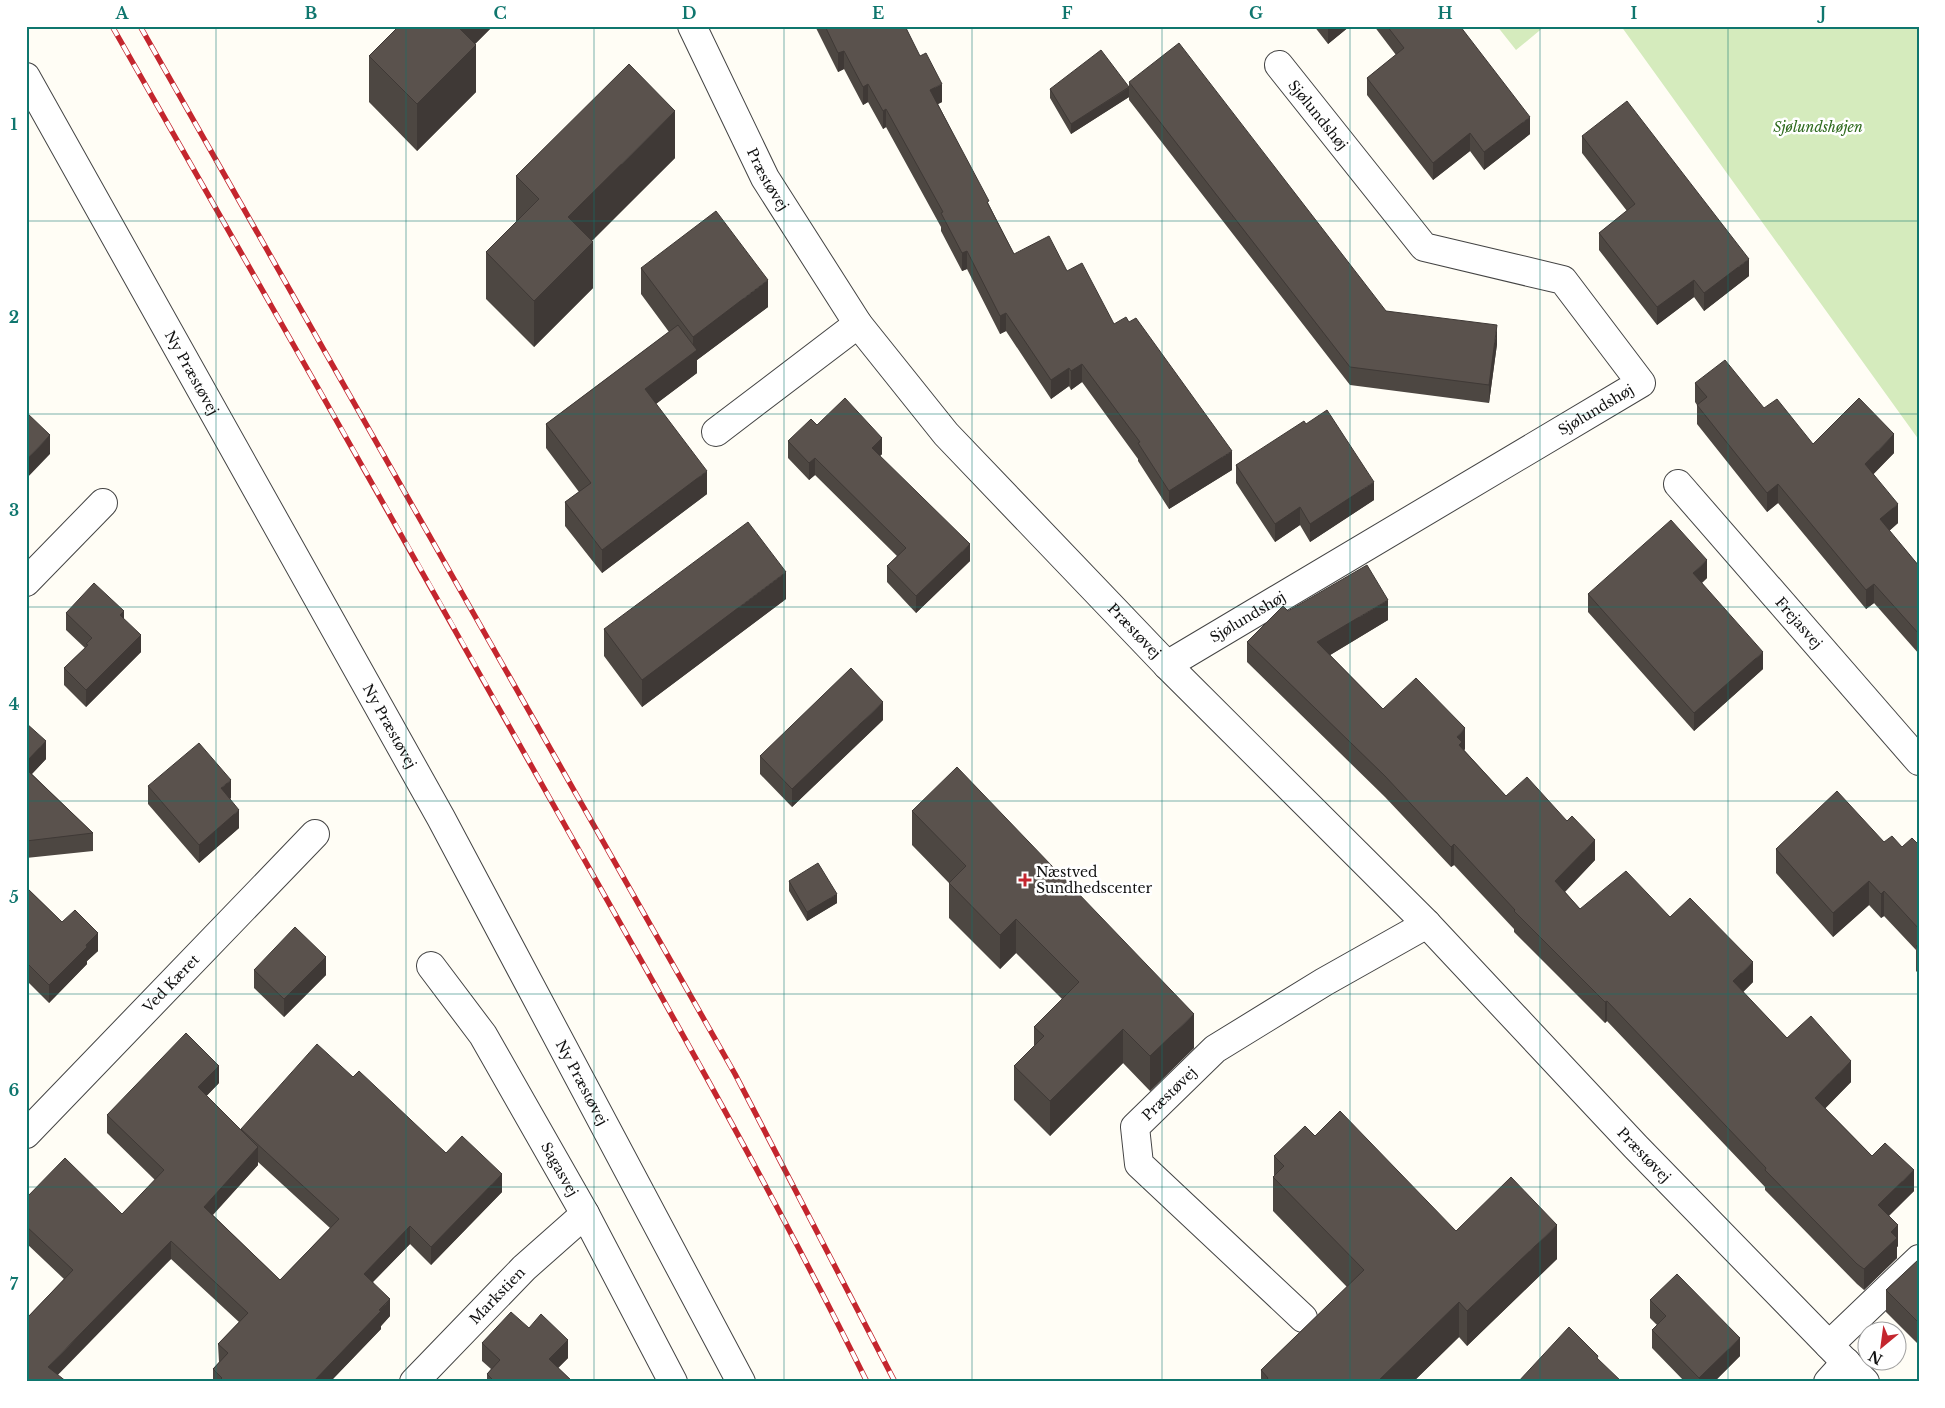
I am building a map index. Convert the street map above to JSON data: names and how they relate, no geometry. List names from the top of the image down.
{
  "streets": {
    "street": [
      "Sjølundshøj",
      "Præstøvej",
      "Ny Præstøvej",
      "Frejasvej",
      "Ved Kæret",
      "Sagasvej",
      "Markstien"
    ]
  },
  "crossings": [
    ["Sjølundshøj", "Præstøvej"],
    ["Sagasvej", "Markstien"]
  ],
  "parks": ["Sjølundshøjen"],
  "places": {
    "health": ["Næstved Sundhedscenter"]
  },
  "north": "bottom left",
  "grid": {
    "columns": [
      "A",
      "B",
      "C",
      "D",
      "E",
      "F",
      "G",
      "H",
      "I",
      "J"
    ],
    "rows": [
      "1",
      "2",
      "3",
      "4",
      "5",
      "6",
      "7"
    ]
  }
}
